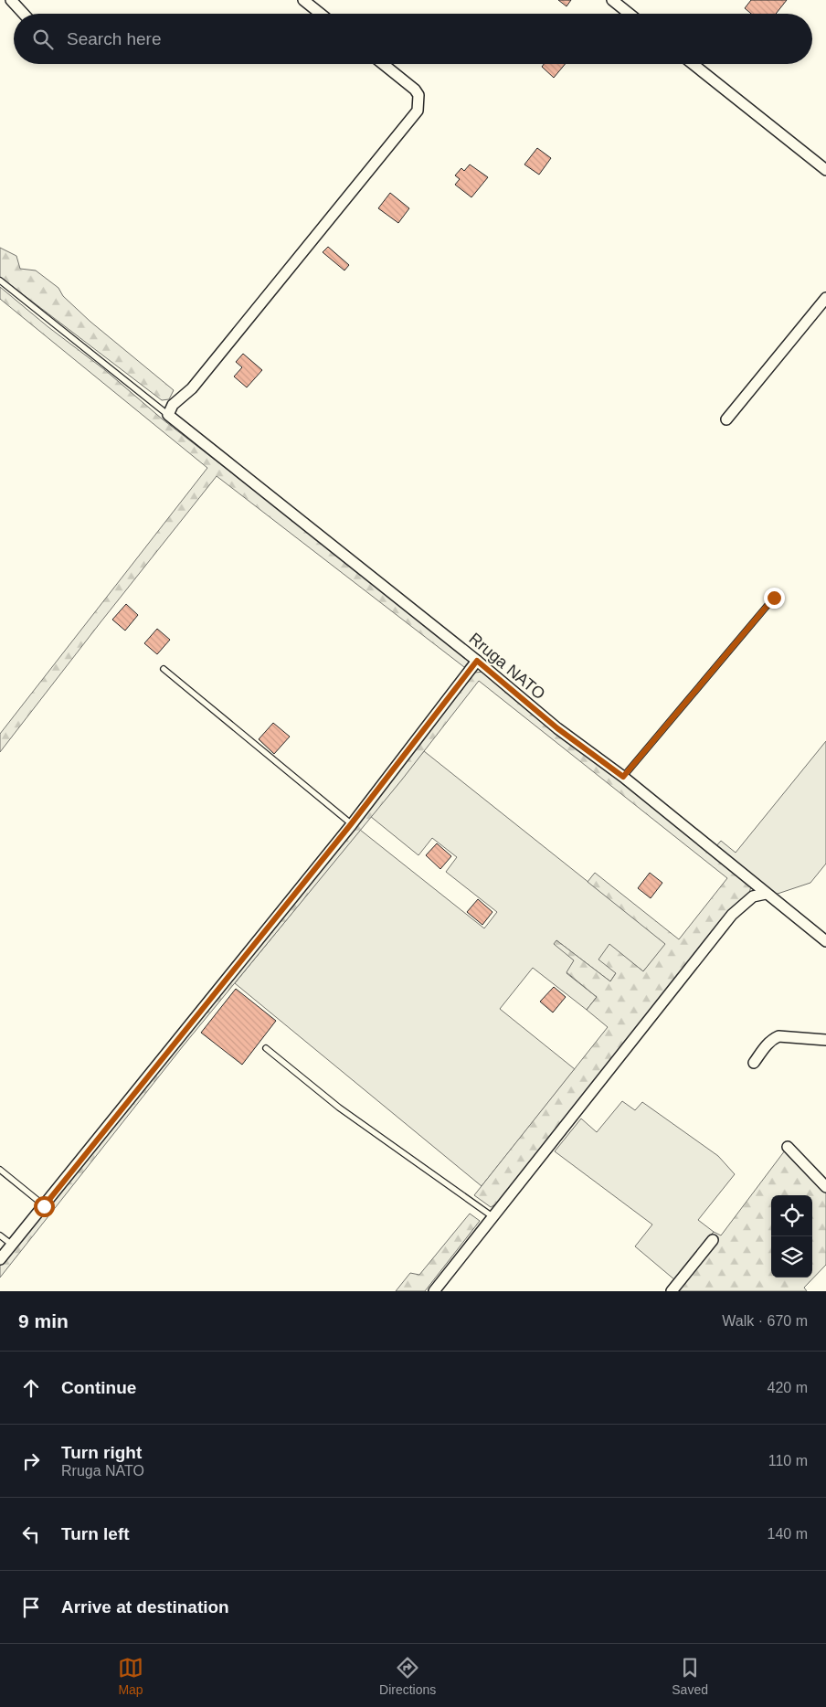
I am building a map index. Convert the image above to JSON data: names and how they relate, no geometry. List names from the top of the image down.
{
  "streets": {
    "street": ["Rruga NATO"]
  },
  "page": {
    "search": "Search here",
    "heading": ["9 min", "Walk · 670 m"],
    "list": [
      ["Continue", "420 m"],
      ["Turn right", "Rruga NATO", "110 m"],
      ["Turn left", "140 m"],
      "Arrive at destination"
    ],
    "nav": ["Map", "Directions", "Saved"]
  }
}
